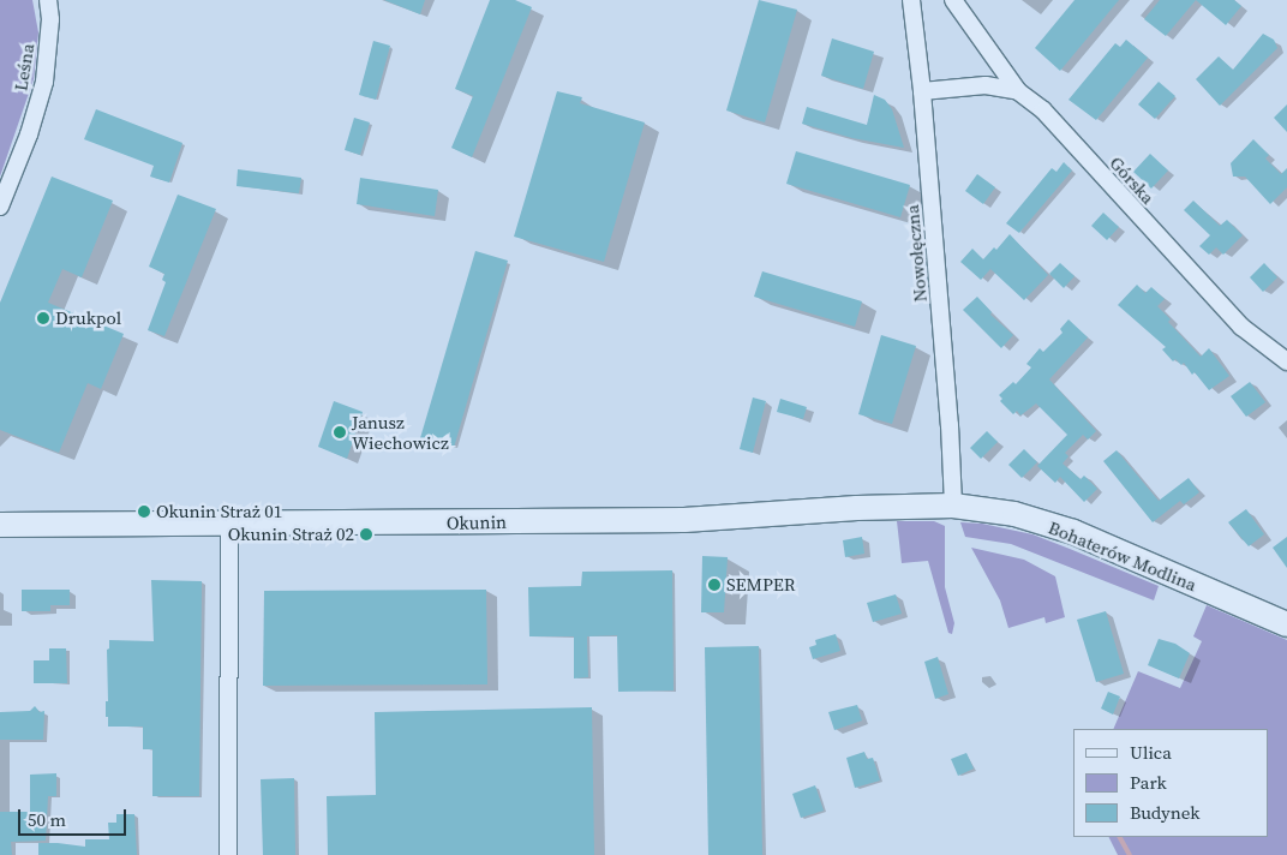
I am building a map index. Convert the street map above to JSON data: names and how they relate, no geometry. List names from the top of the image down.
{
  "streets": {
    "main road": ["Okunin", "Bohaterów Modlina"],
    "street": ["Leśna", "Górska", "Nowołęczna"]
  },
  "crossings": [
    ["Górska", "Nowołęczna"],
    ["Nowołęczna", "Okunin"],
    ["Nowołęczna", "Bohaterów Modlina"],
    ["Okunin", "Bohaterów Modlina"]
  ],
  "places": [
    "Drukpol",
    "Janusz Wiechowicz",
    "Okunin Straż 01",
    "Okunin Straż 02",
    "SEMPER"
  ],
  "legend": ["Ulica", "Park", "Budynek"],
  "scale_bar": "50 m"
}
